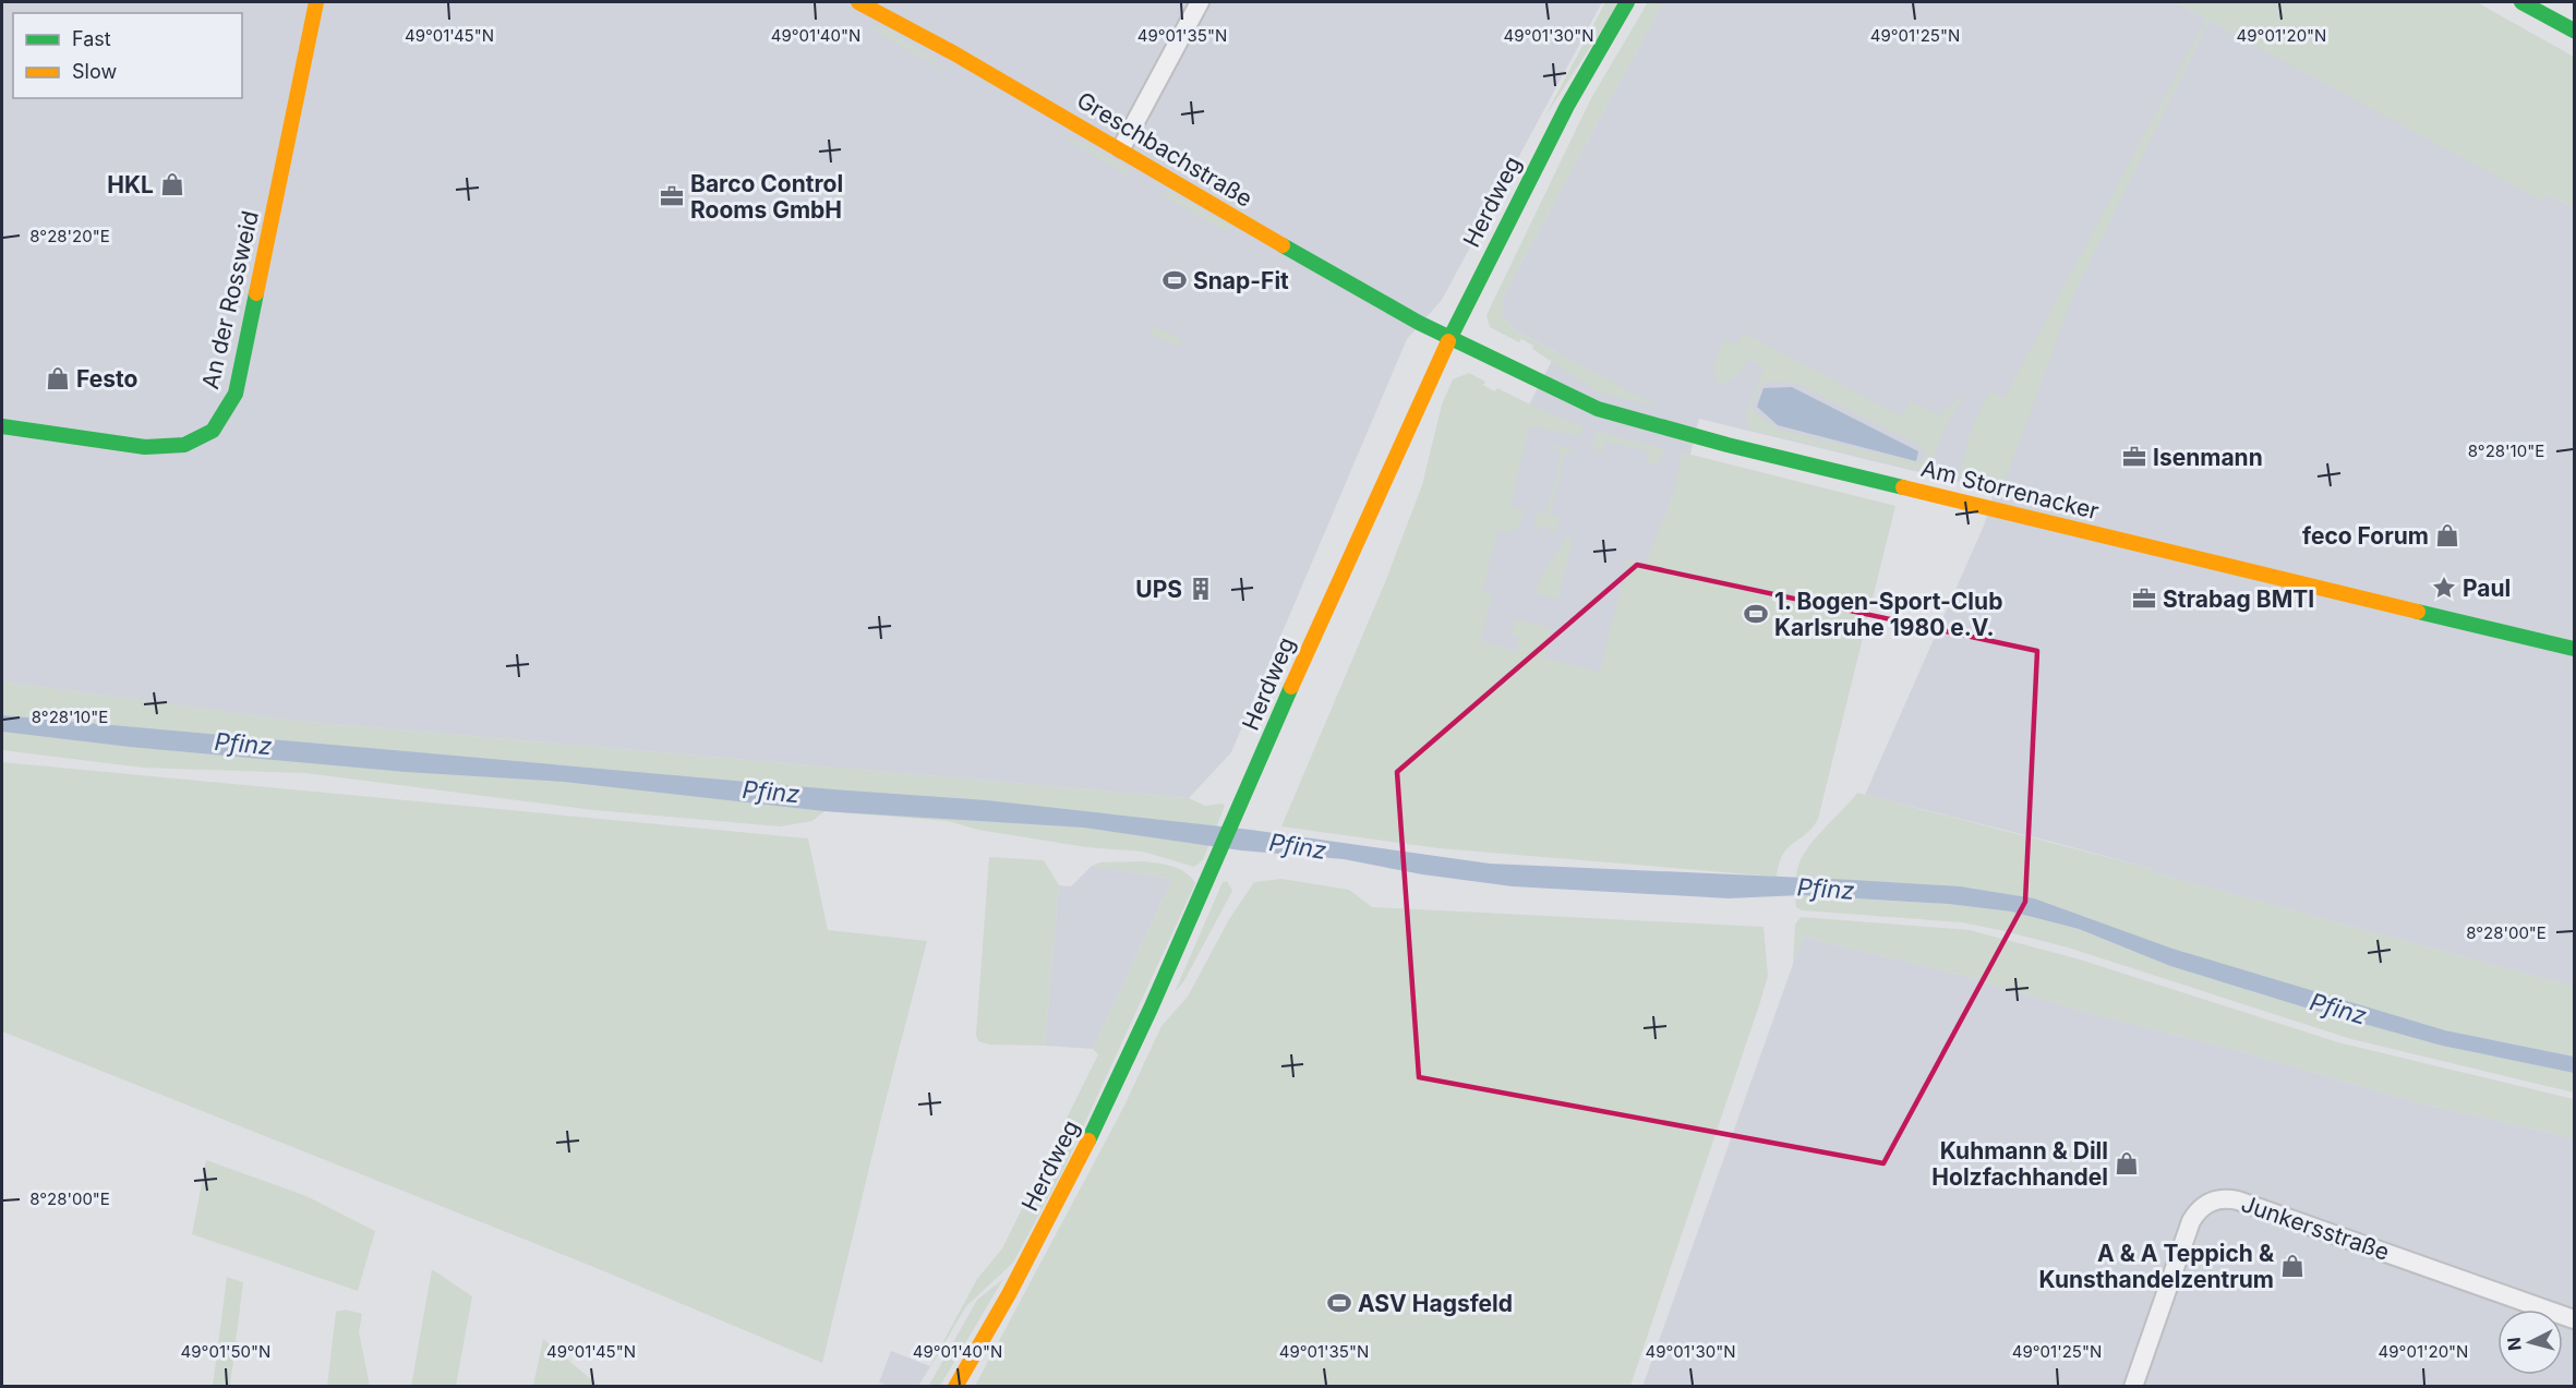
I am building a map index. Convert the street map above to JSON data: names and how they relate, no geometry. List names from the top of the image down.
{
  "streets": {
    "main road": [
      "Greschbachstraße",
      "Herdweg",
      "An der Rossweid",
      "Am Storrenacker"
    ],
    "street": ["Junkersstraße"]
  },
  "crossings": [
    ["Greschbachstraße", "Herdweg"],
    ["Greschbachstraße", "Am Storrenacker"],
    ["Herdweg", "Am Storrenacker"]
  ],
  "water": ["Pfinz"],
  "places": {
    "shop": [
      "HKL",
      "Festo",
      "feco Forum",
      "Kuhmann & Dill Holzfachhandel",
      "A & A Teppich & Kunsthandelzentrum"
    ],
    "office": ["Barco Control Rooms GmbH", "Isenmann", "Strabag BMTI"],
    "sports": ["Snap-Fit", "1. Bogen-Sport-Club Karlsruhe 1980 e.V.", "ASV Hagsfeld"],
    "place": ["Paul"],
    "building": ["UPS"]
  },
  "legend": ["Fast", "Slow"],
  "north": "left",
  "coordinates": [
    "49°01'45\"N",
    "49°01'40\"N",
    "49°01'35\"N",
    "49°01'30\"N",
    "49°01'25\"N",
    "49°01'20\"N",
    "8°28'20\"E",
    "8°28'10\"E",
    "8°28'00\"E",
    "49°01'50\"N"
  ]
}
